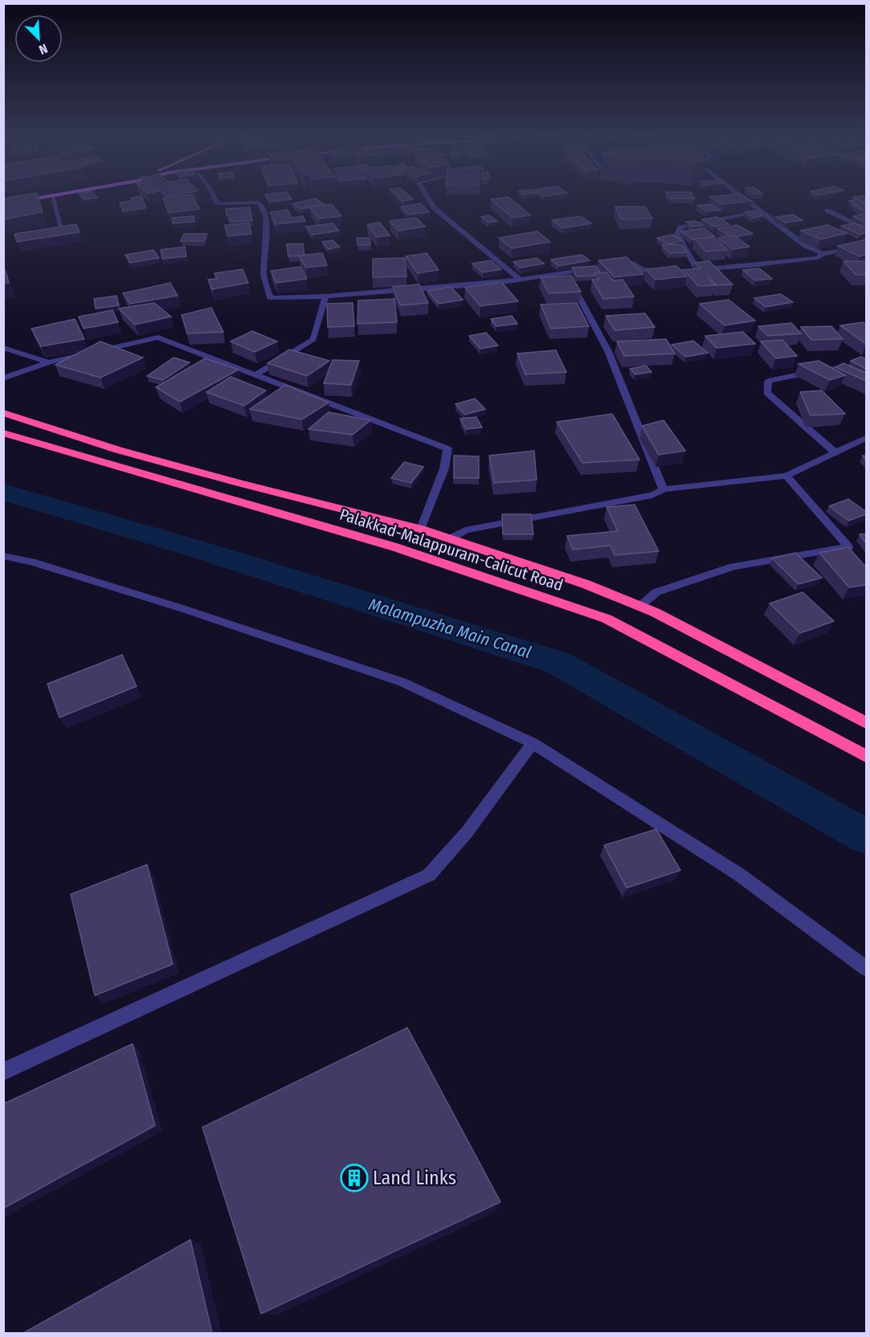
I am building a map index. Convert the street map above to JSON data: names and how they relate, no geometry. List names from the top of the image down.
{
  "streets": {
    "highway": ["Palakkad-Malappuram-Calicut Road"]
  },
  "water": ["Malampuzha Main Canal"],
  "places": {
    "building": ["Land Links"]
  },
  "north": "bottom right"
}
